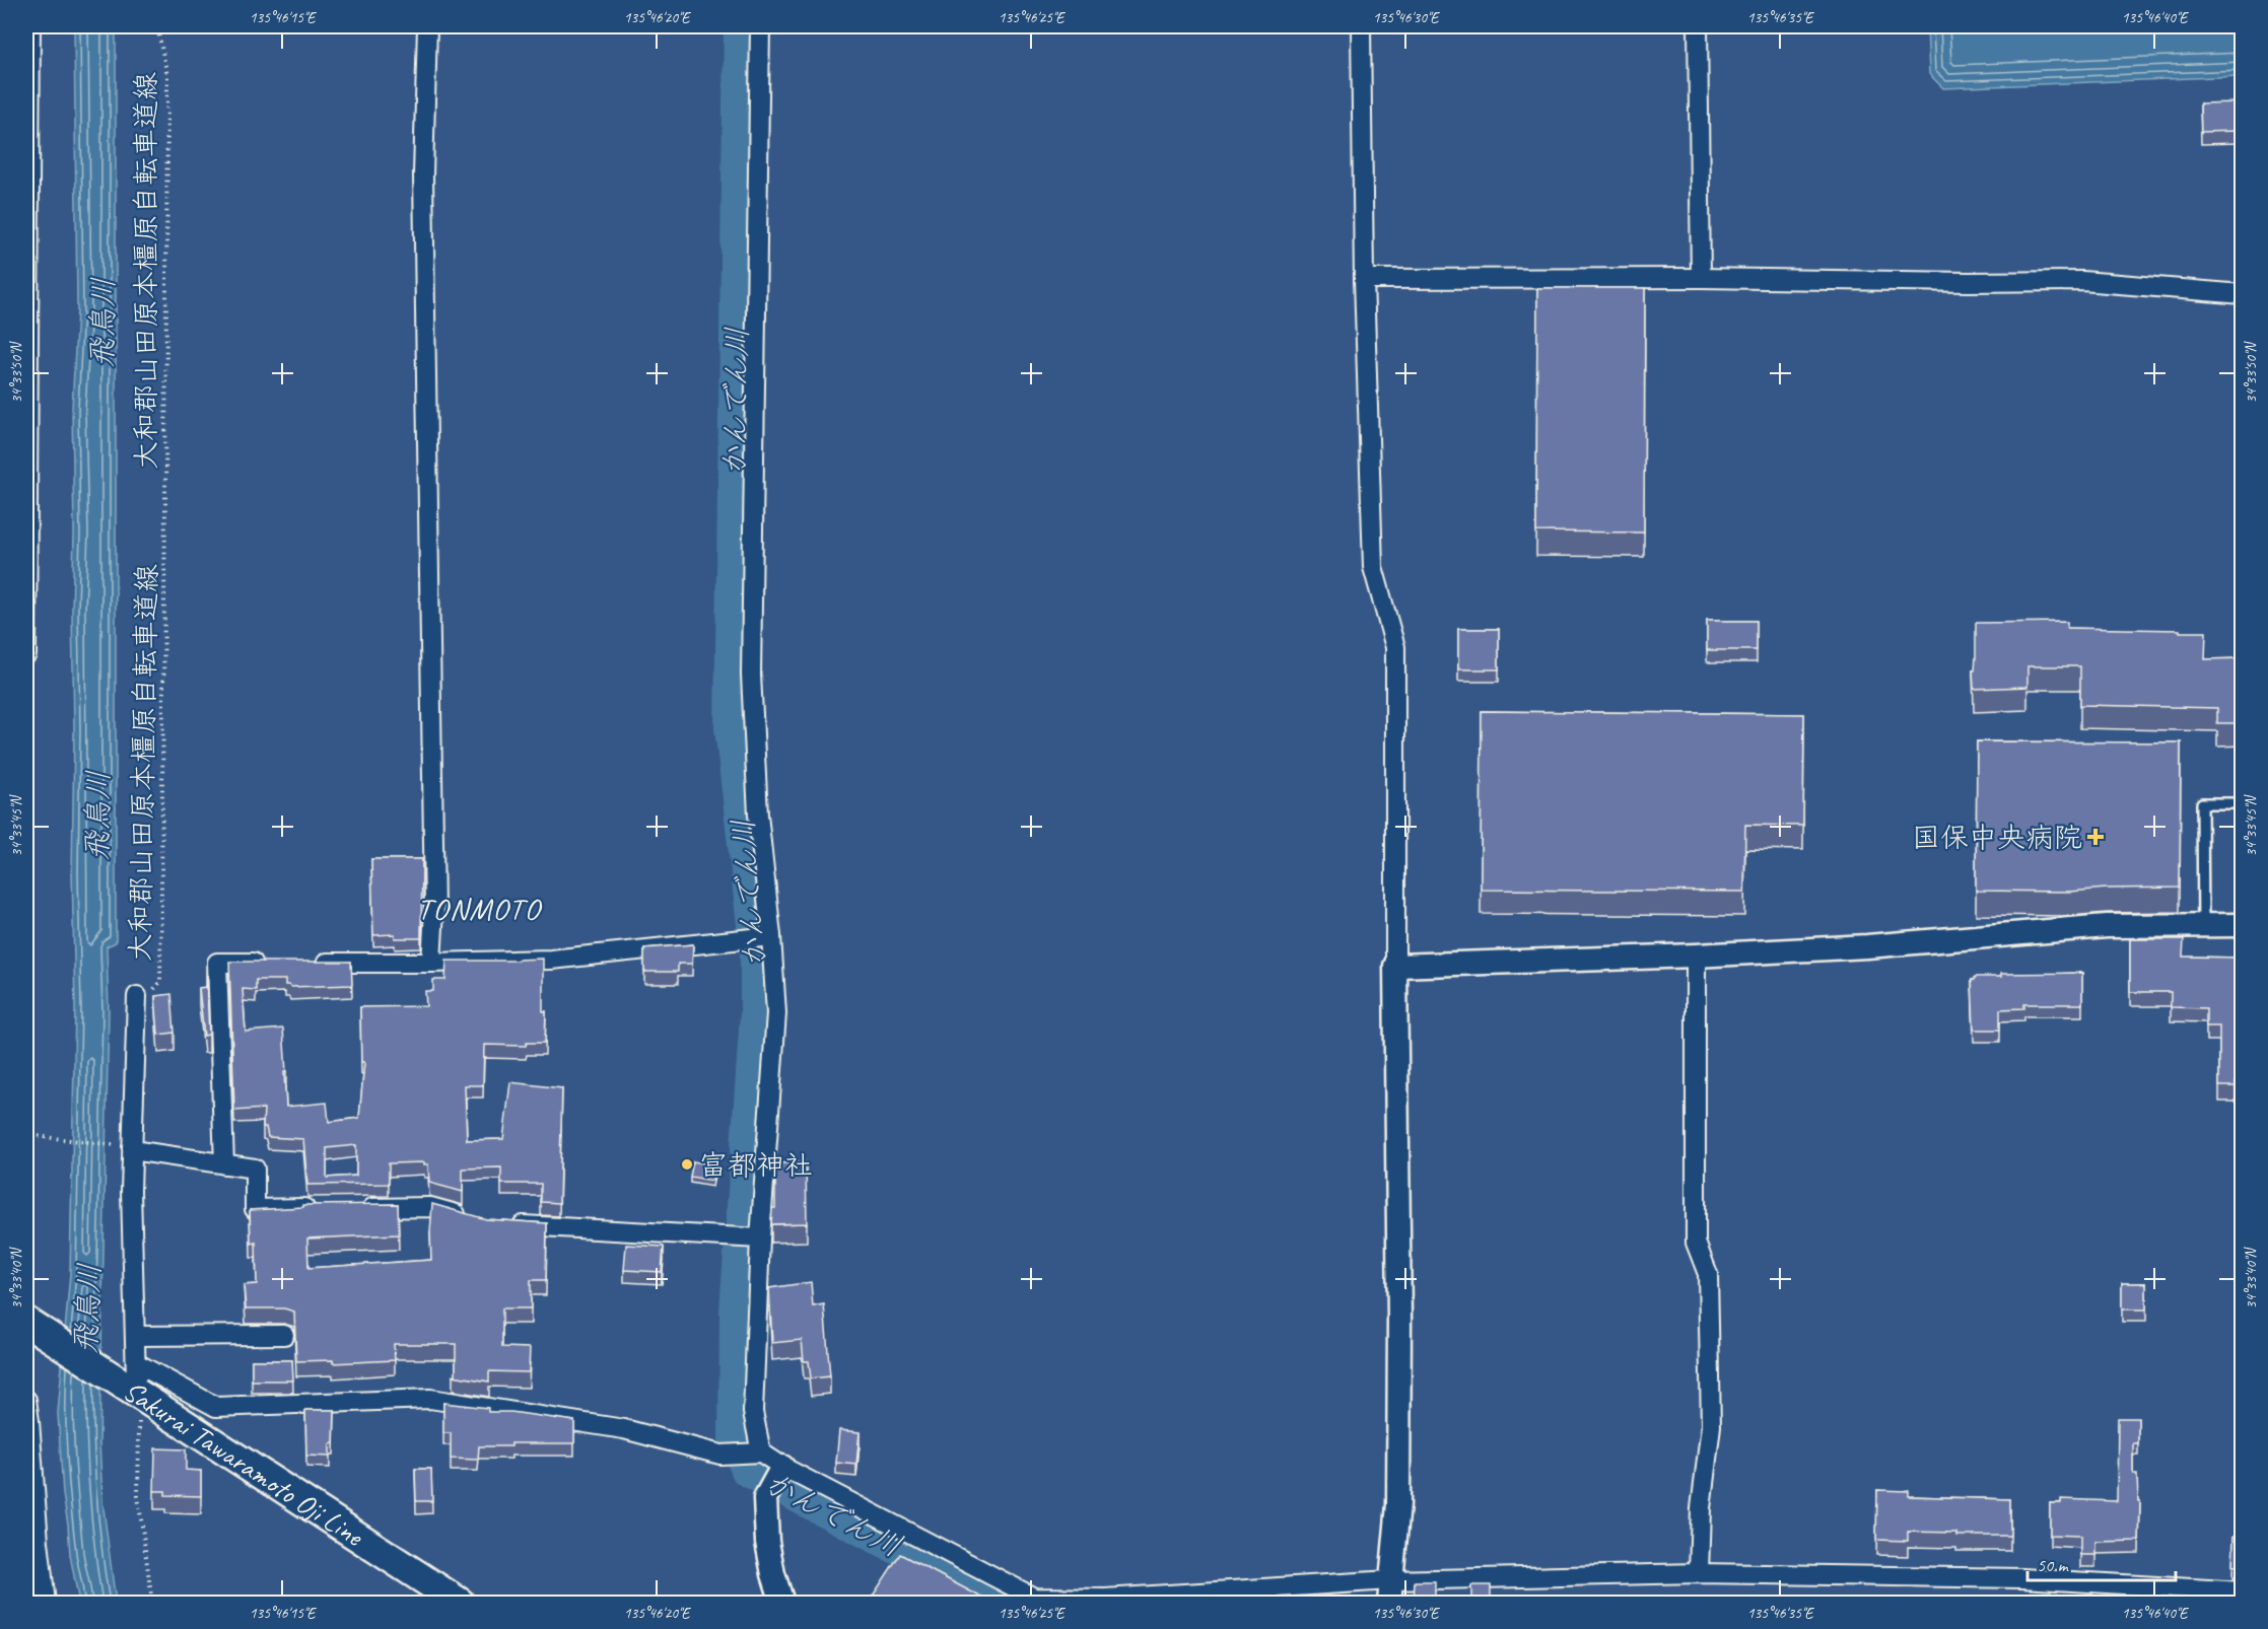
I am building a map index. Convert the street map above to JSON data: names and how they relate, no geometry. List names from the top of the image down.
{
  "streets": {
    "main road": ["Sakurai Tawaramoto Oji Line"],
    "path": ["大和郡山田原本橿原自転車道線"]
  },
  "districts": ["TONMOTO"],
  "water": ["飛鳥川", "かんでん川"],
  "places": {
    "health": ["国保中央病院"],
    "other": ["富都神社"]
  },
  "scale_bar": "50 m",
  "coordinates": [
    "135°46'15\"E",
    "135°46'20\"E",
    "135°46'25\"E",
    "135°46'30\"E",
    "135°46'35\"E",
    "135°46'40\"E",
    "34°33'50\"N",
    "34°33'45\"N",
    "34°33'40\"N"
  ]
}
